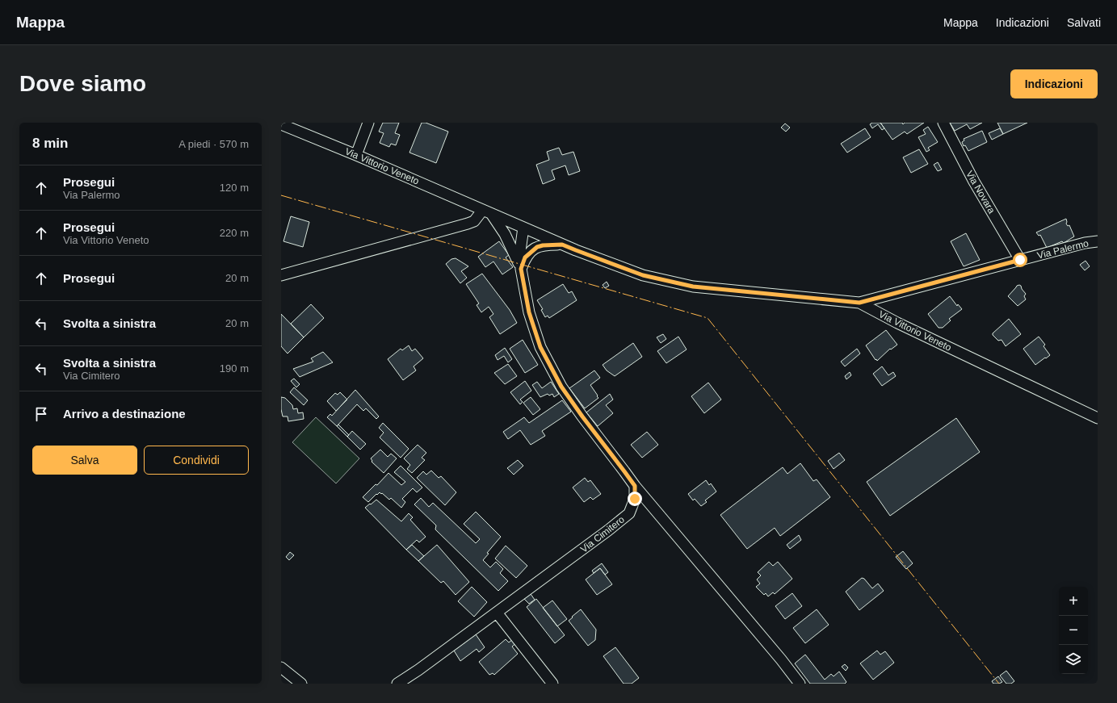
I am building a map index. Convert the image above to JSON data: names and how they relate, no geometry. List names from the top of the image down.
{
  "streets": {
    "street": [
      "Via Vittorio Veneto",
      "Via Novara",
      "Via Palermo",
      "Via Cimitero"
    ]
  },
  "crossings": [
    ["Via Vittorio Veneto", "Via Palermo"],
    ["Via Novara", "Via Palermo"]
  ],
  "page": {
    "header": "Mappa",
    "nav": ["Mappa", "Indicazioni", "Salvati"],
    "buttons": [
      "Indicazioni",
      ["Salva", "Condividi"]
    ],
    "title": "Dove siamo",
    "heading": ["8 min", "A piedi · 570 m"],
    "list": [
      ["Prosegui", "Via Palermo", "120 m"],
      ["Prosegui", "Via Vittorio Veneto", "220 m"],
      ["Prosegui", "20 m"],
      ["Svolta a sinistra", "20 m"],
      ["Svolta a sinistra", "Via Cimitero", "190 m"],
      "Arrivo a destinazione"
    ],
    "map_buttons": ["+", "−"]
  }
}
